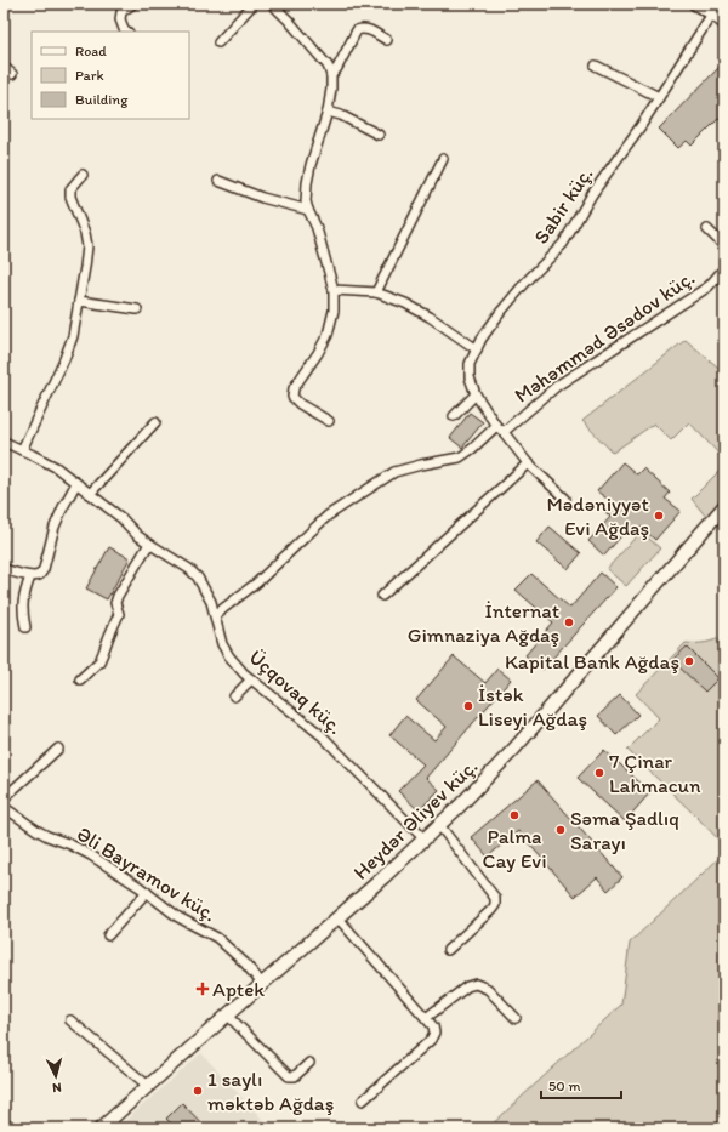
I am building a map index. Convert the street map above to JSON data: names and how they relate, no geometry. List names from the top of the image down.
{
  "streets": {
    "main road": ["Heydər Əliyev küç."],
    "street": [
      "Sabir küç.",
      "Məhəmməd Əsədov küç.",
      "Üçqovaq küç.",
      "Əli Bayramov küç."
    ]
  },
  "crossings": [
    ["Üçqovaq küç.", "Heydər Əliyev küç."],
    ["Heydər Əliyev küç.", "Əli Bayramov küç."]
  ],
  "places": {
    "other": [
      "Mədəniyyət Evi Ağdaş",
      "İnternat Gimnaziya Ağdaş",
      "Kapital Bank Ağdaş",
      "İstək Liseyi Ağdaş",
      "7 Çinar Lahmacun",
      "Palma Cay Evi",
      "Səma Şadlıq Sarayı",
      "1 saylı məktəb Ağdaş"
    ],
    "health": ["Aptek"]
  },
  "legend": ["Road", "Park", "Building"],
  "scale_bar": "50 m",
  "north": "bottom"
}
